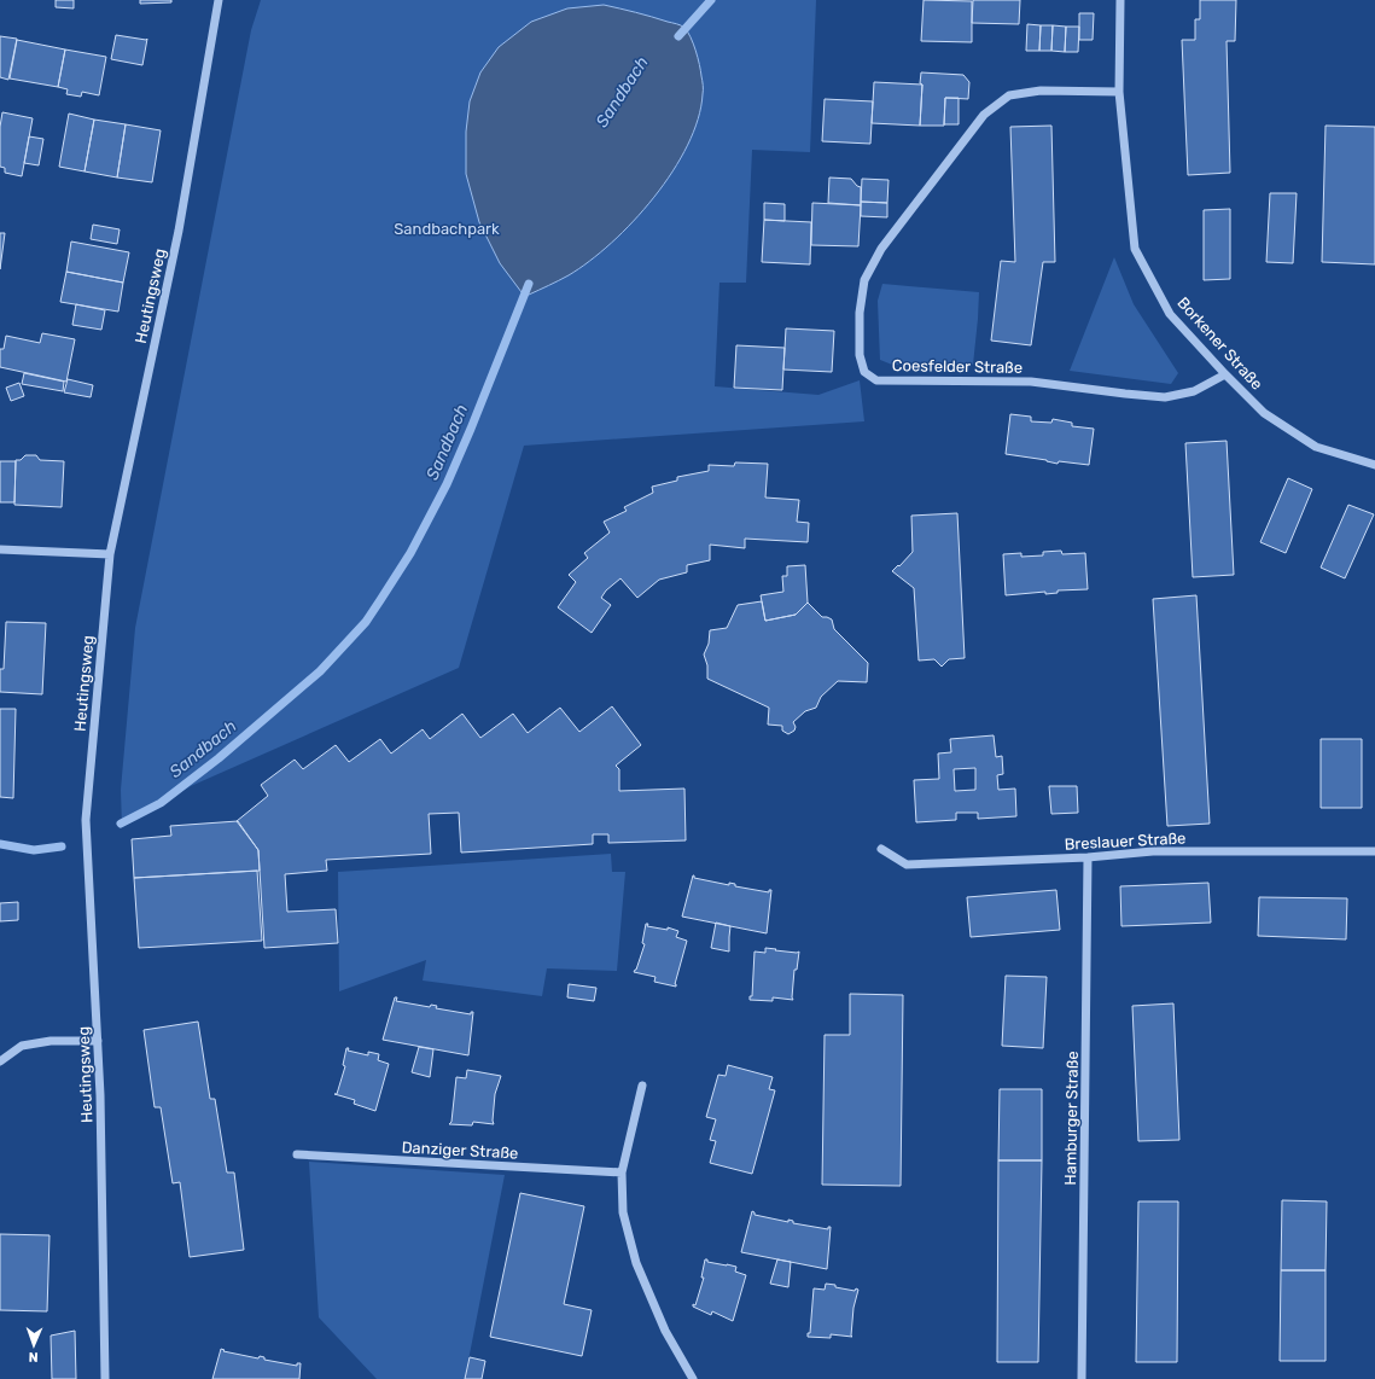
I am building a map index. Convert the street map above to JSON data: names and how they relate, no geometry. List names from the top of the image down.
{
  "streets": {
    "street": [
      "Heutingsweg",
      "Borkener Straße",
      "Coesfelder Straße",
      "Breslauer Straße",
      "Hamburger Straße",
      "Danziger Straße"
    ]
  },
  "crossings": [
    ["Borkener Straße", "Coesfelder Straße"],
    ["Breslauer Straße", "Hamburger Straße"]
  ],
  "water": ["Sandbach"],
  "parks": ["Sandbachpark"],
  "north": "bottom"
}
